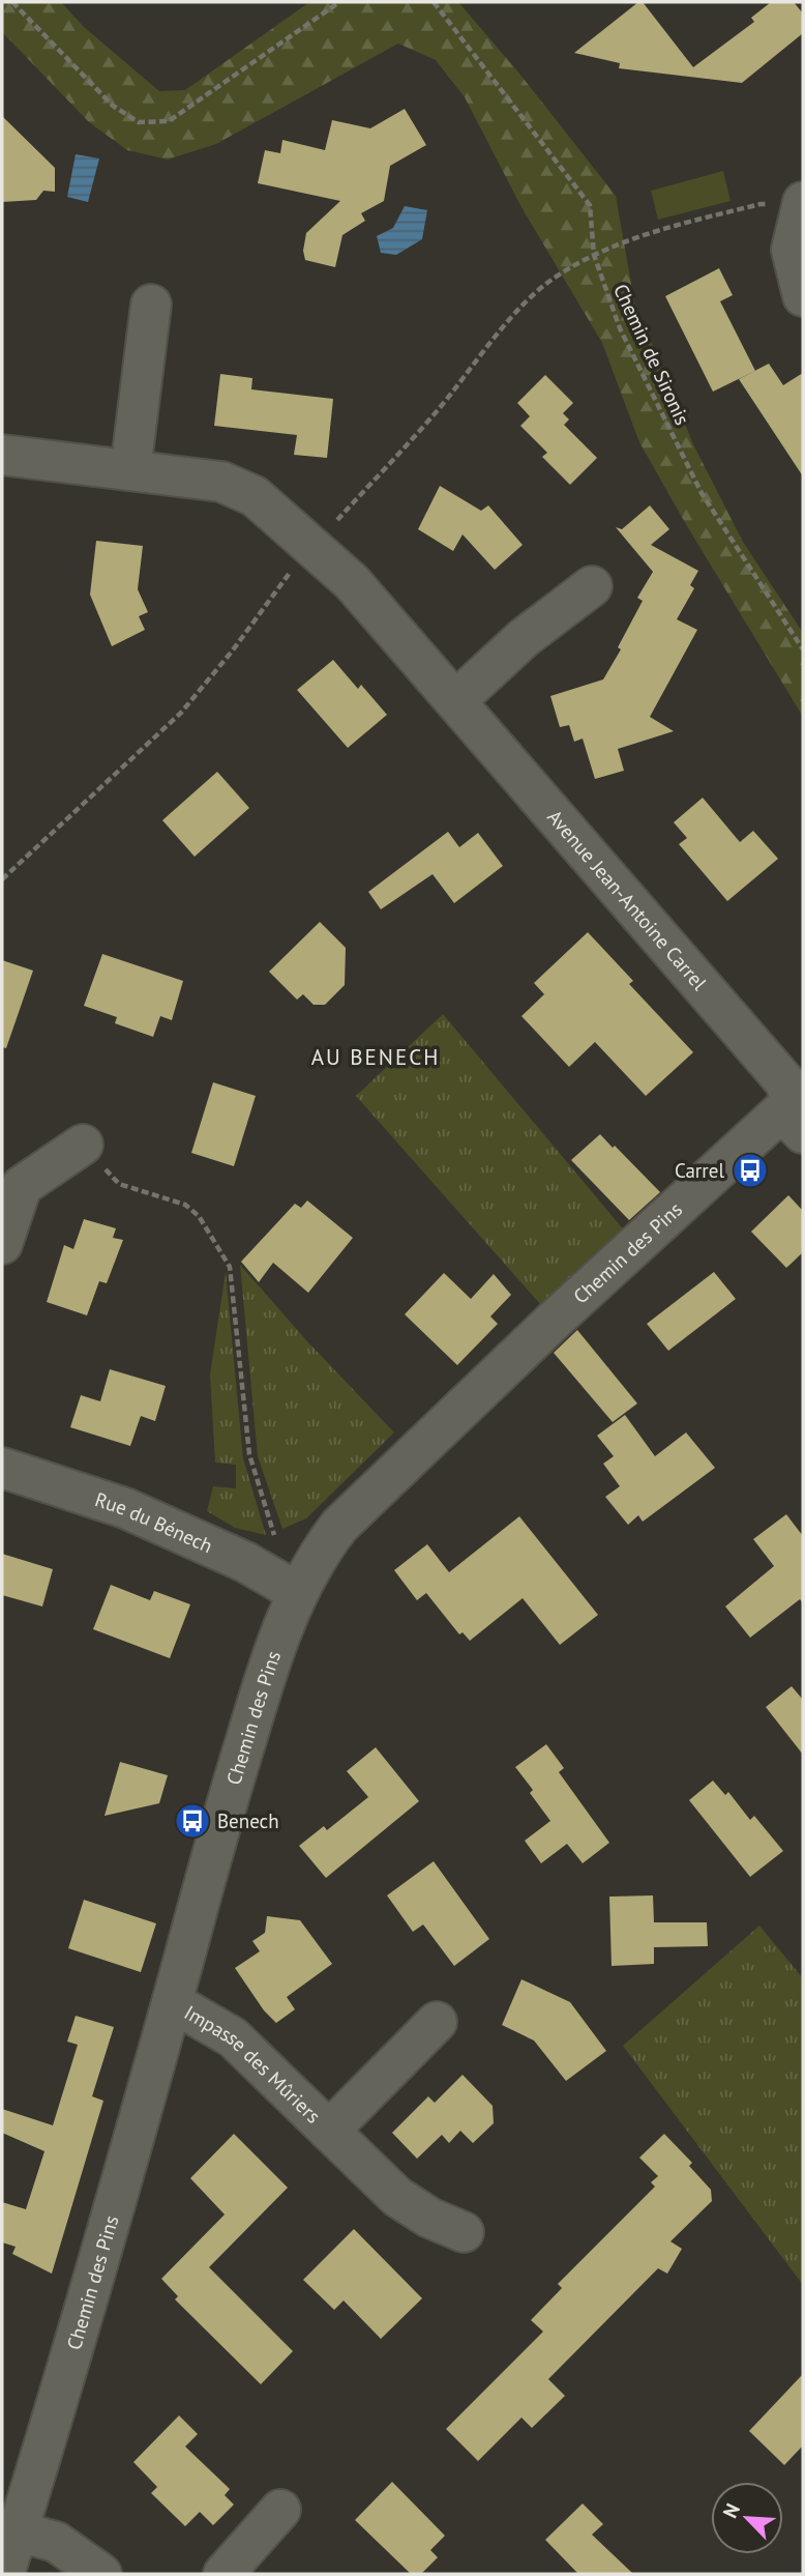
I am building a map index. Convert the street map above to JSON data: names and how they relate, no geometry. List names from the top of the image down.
{
  "streets": {
    "street": [
      "Avenue Jean-Antoine Carrel",
      "Chemin des Pins",
      "Rue du Bénech",
      "Impasse des Mûriers"
    ],
    "path": ["Chemin de Sironis"]
  },
  "crossings": [
    ["Avenue Jean-Antoine Carrel", "Chemin des Pins"],
    ["Chemin des Pins", "Rue du Bénech"],
    ["Chemin des Pins", "Impasse des Mûriers"]
  ],
  "districts": ["AU BENECH"],
  "places": {
    "bus stop": ["Carrel", "Benech"]
  },
  "north": "top left"
}
